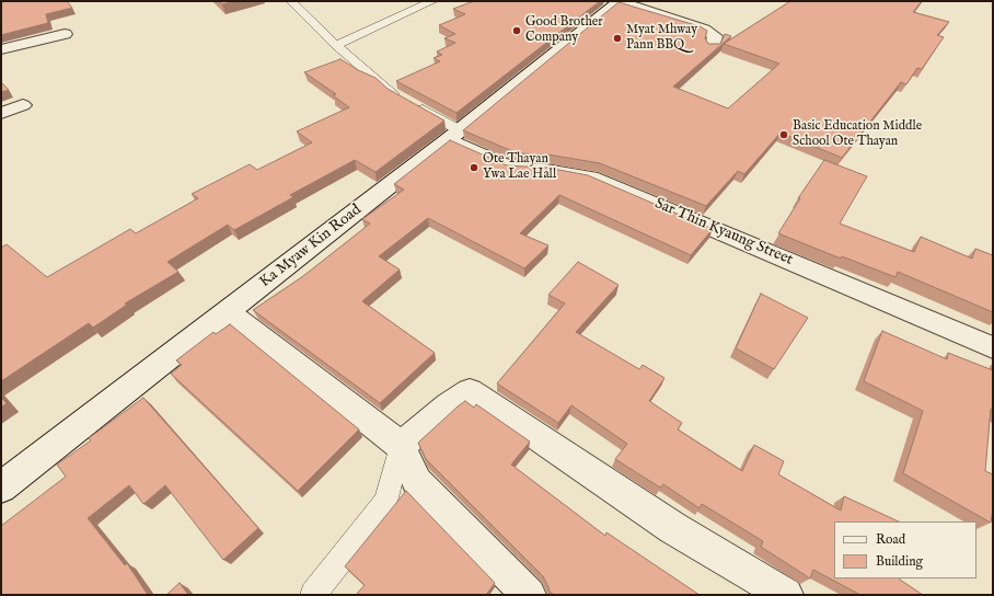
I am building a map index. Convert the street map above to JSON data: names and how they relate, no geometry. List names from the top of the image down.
{
  "streets": {
    "street": ["Sar Thin Kyaung Street", "Ka Myaw Kin Road"]
  },
  "crossings": [
    ["Sar Thin Kyaung Street", "Ka Myaw Kin Road"]
  ],
  "places": [
    "Good Brother Company",
    "Myat Mhway Pann BBQ",
    "Basic Education Middle School Ote Thayan",
    "Ote Thayan Ywa Lae Hall"
  ],
  "legend": ["Road", "Building"]
}
